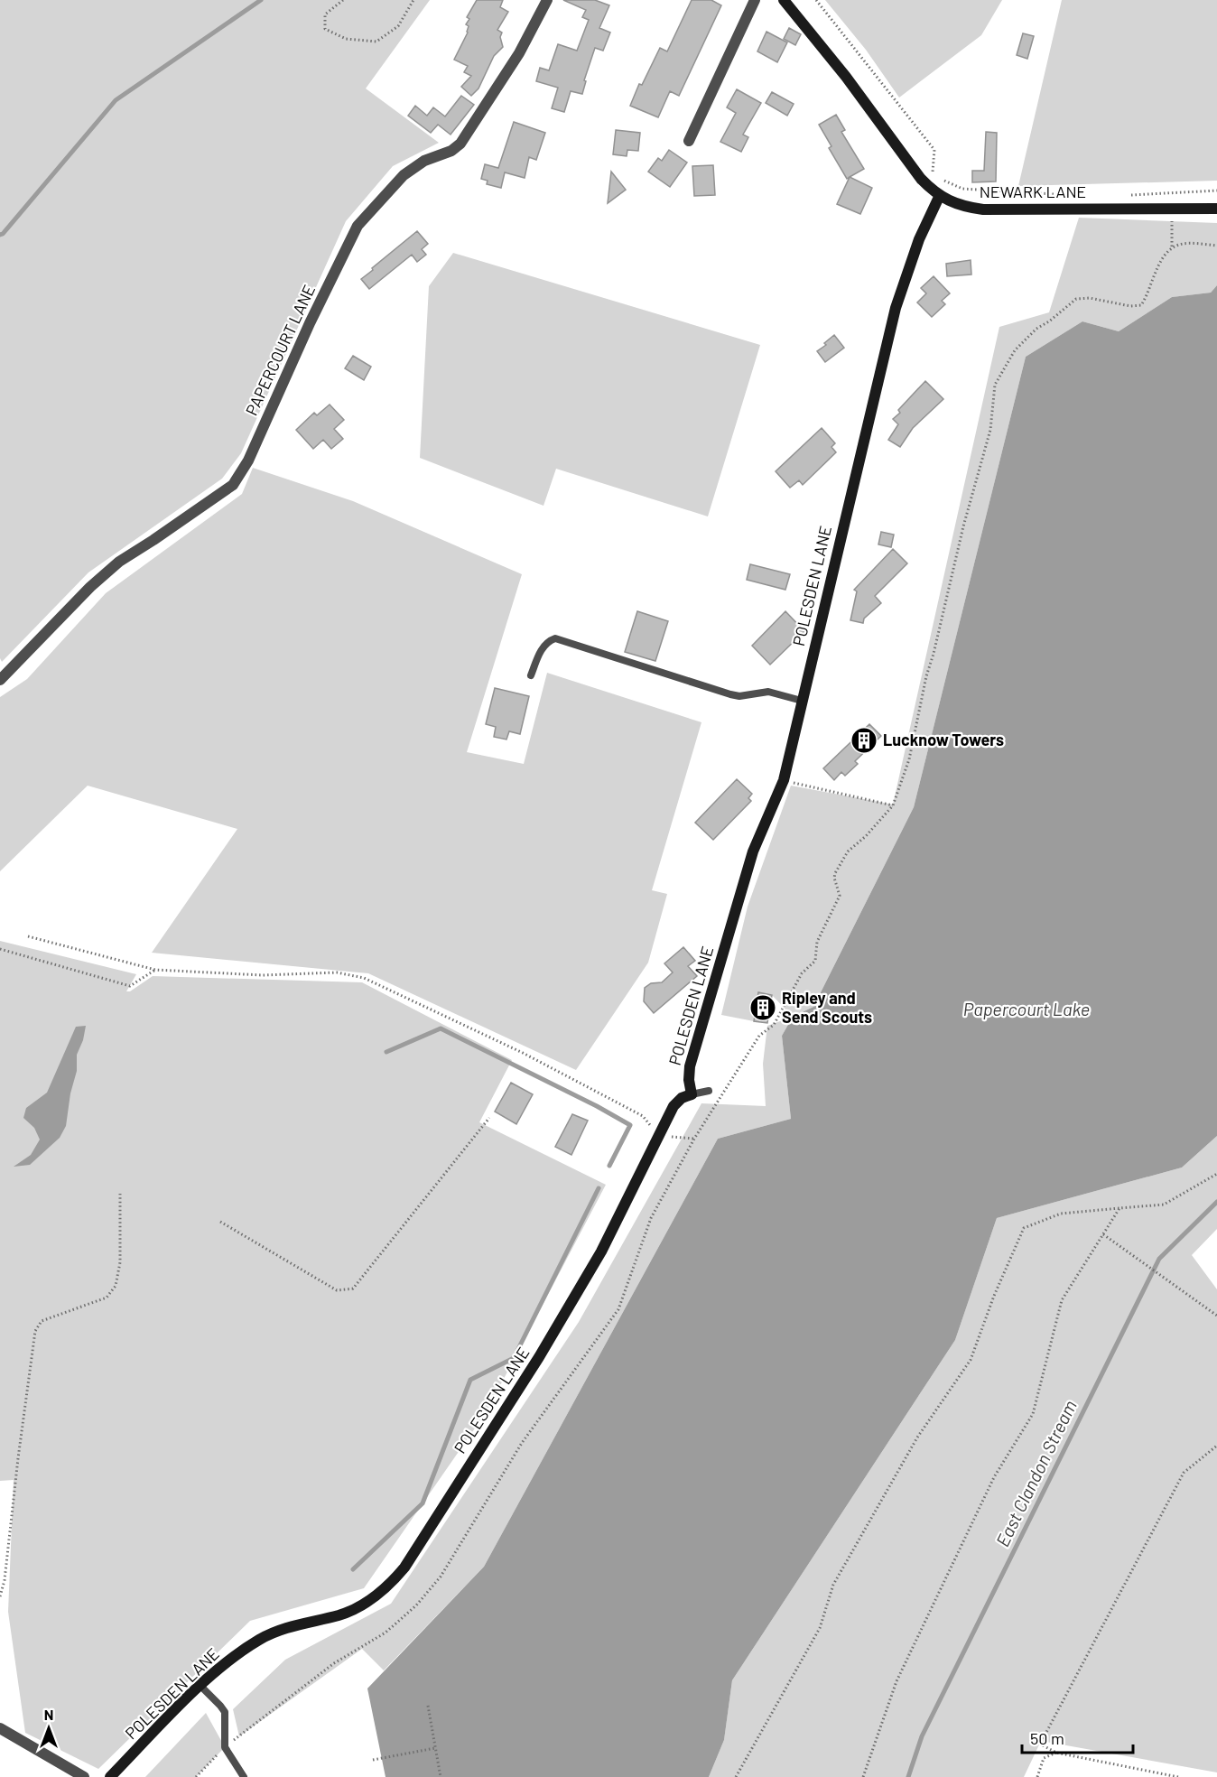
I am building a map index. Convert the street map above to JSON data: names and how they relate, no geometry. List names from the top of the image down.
{
  "streets": {
    "street": ["NEWARK LANE", "PAPERCOURT LANE", "POLESDEN LANE"]
  },
  "crossings": [
    ["NEWARK LANE", "POLESDEN LANE"]
  ],
  "water": ["Papercourt Lake", "East Clandon Stream"],
  "places": {
    "building": ["Lucknow Towers", "Ripley and Send Scouts"]
  },
  "scale_bar": "50 m",
  "north": "top"
}
